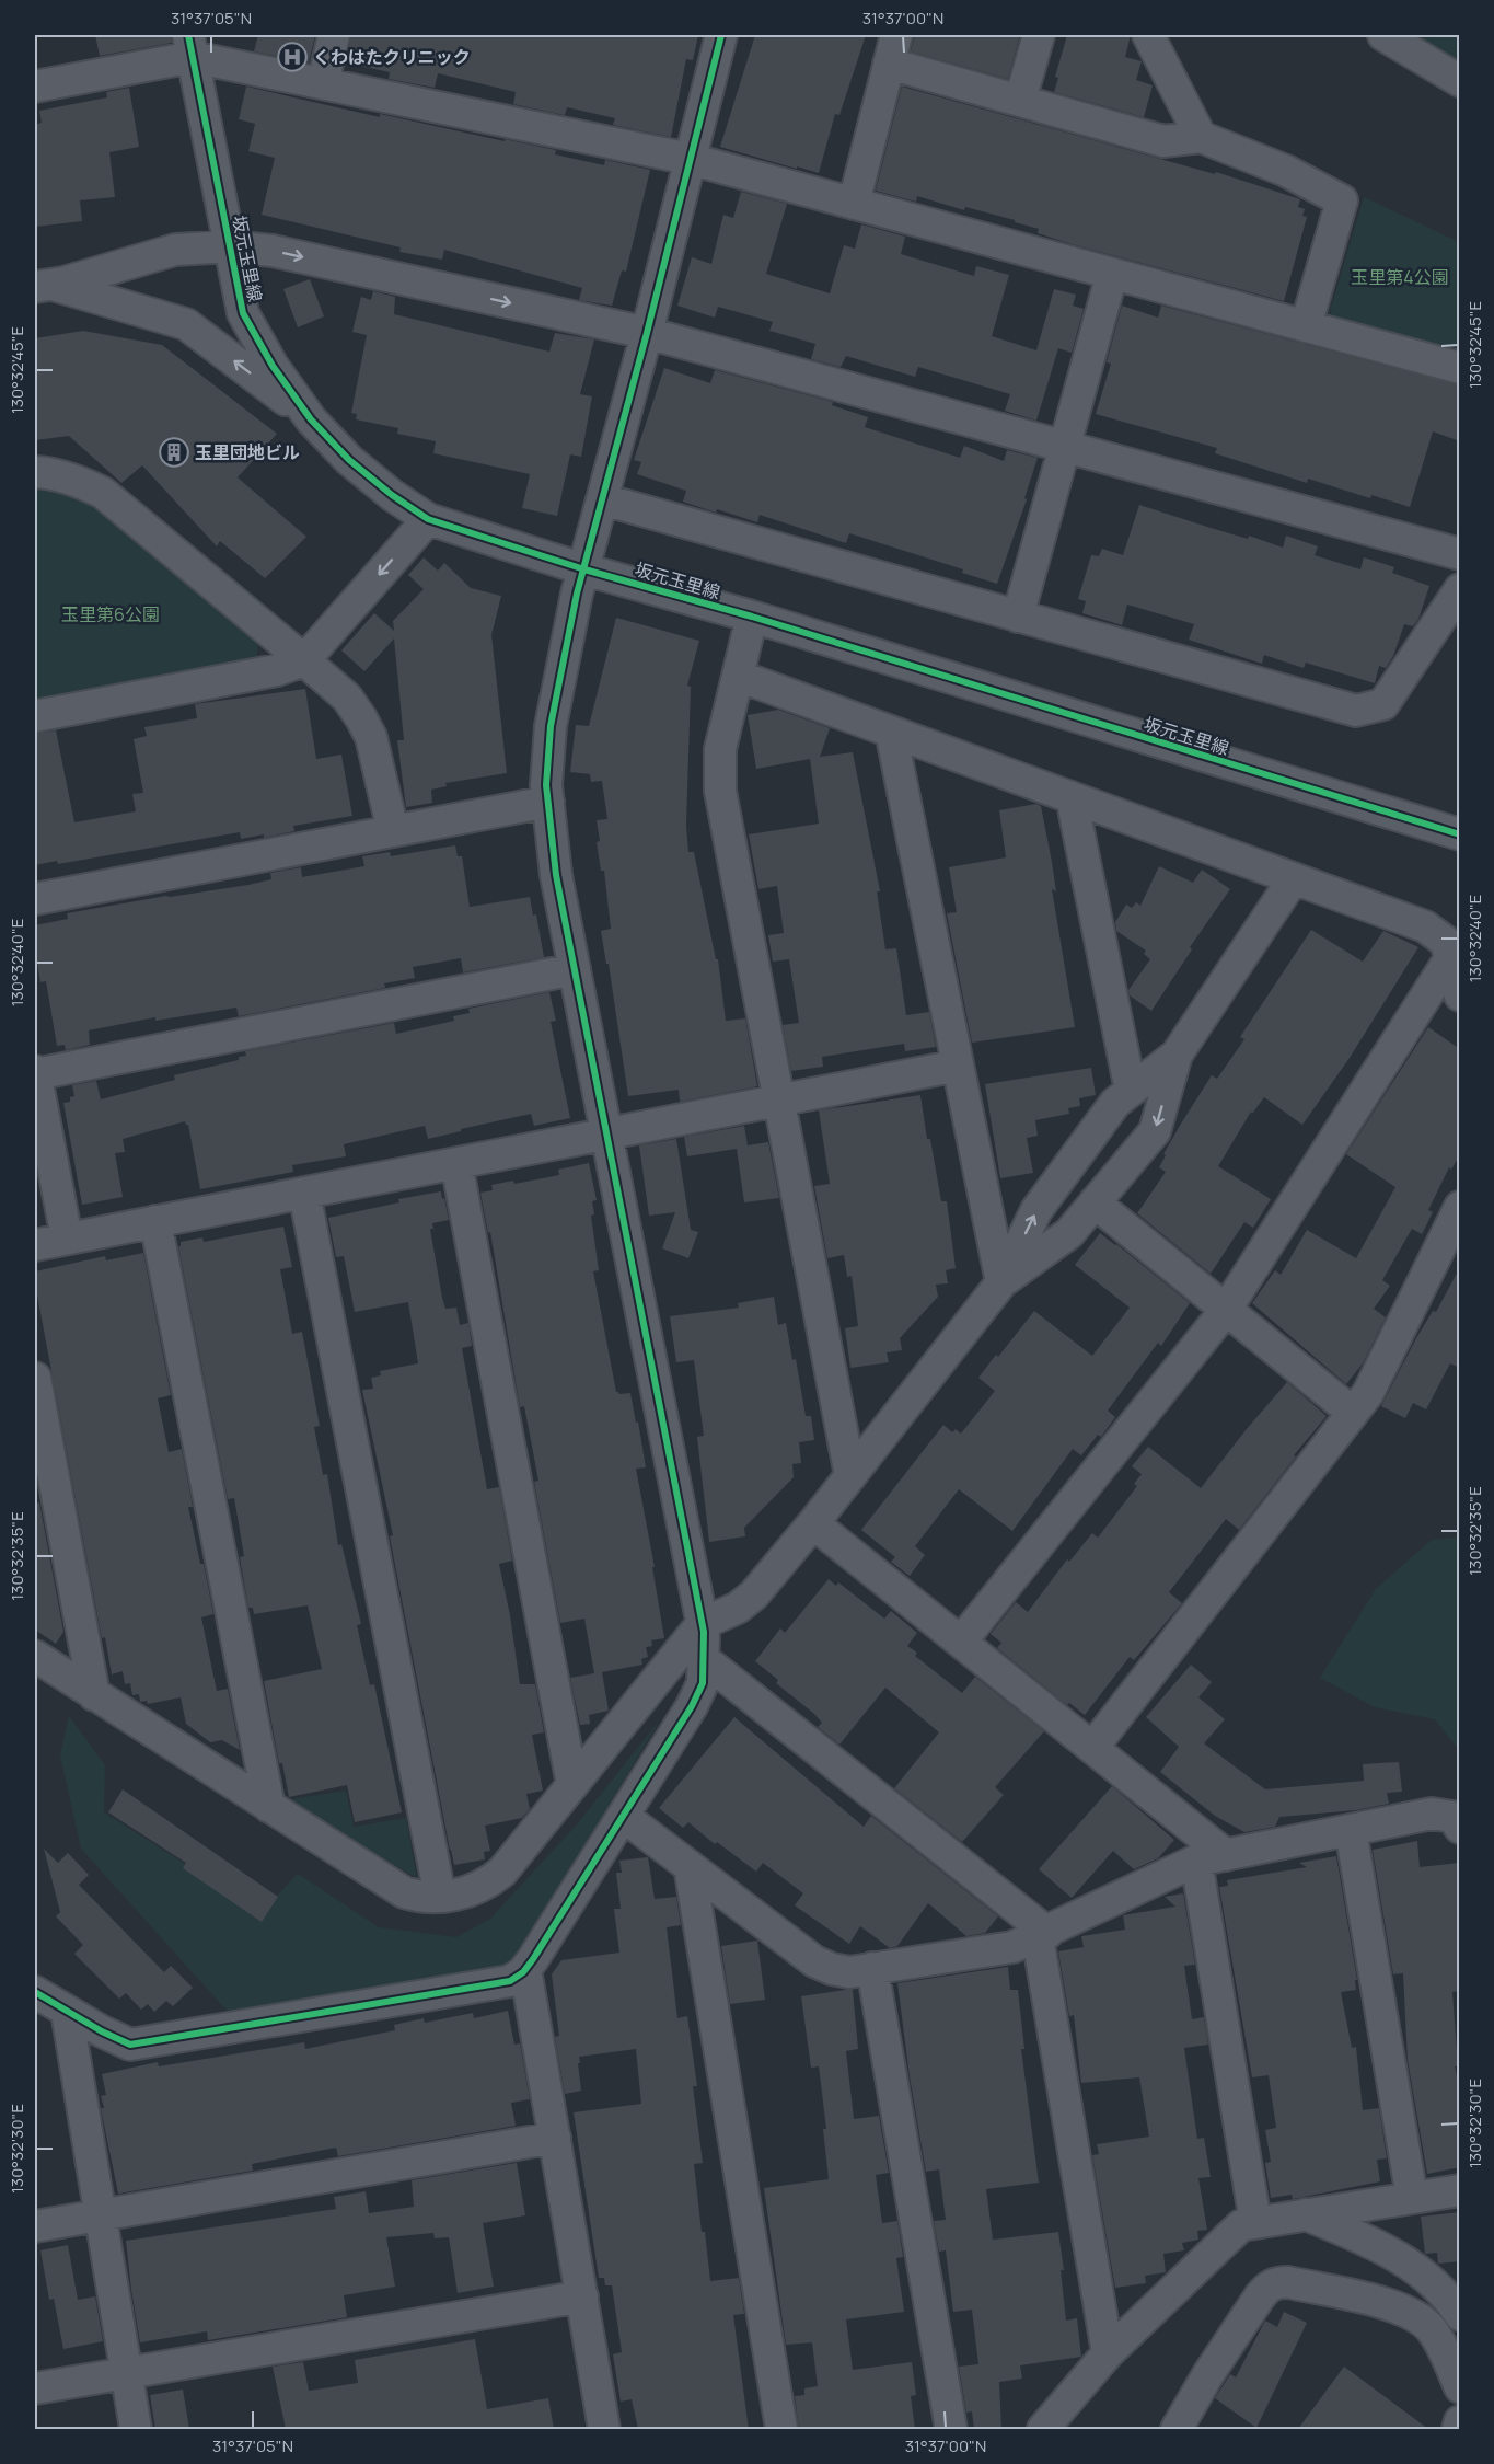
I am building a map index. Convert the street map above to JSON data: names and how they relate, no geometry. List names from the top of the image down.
{
  "streets": {
    "street": ["坂元玉里線"]
  },
  "parks": ["玉里第4公園", "玉里第6公園"],
  "places": {
    "hospital": ["くわはたクリニック"],
    "building": ["玉里団地ビル"]
  },
  "coordinates": [
    "31°37'05\"N",
    "31°37'00\"N",
    "130°32'45\"E",
    "130°32'40\"E",
    "130°32'35\"E",
    "130°32'30\"E"
  ]
}
